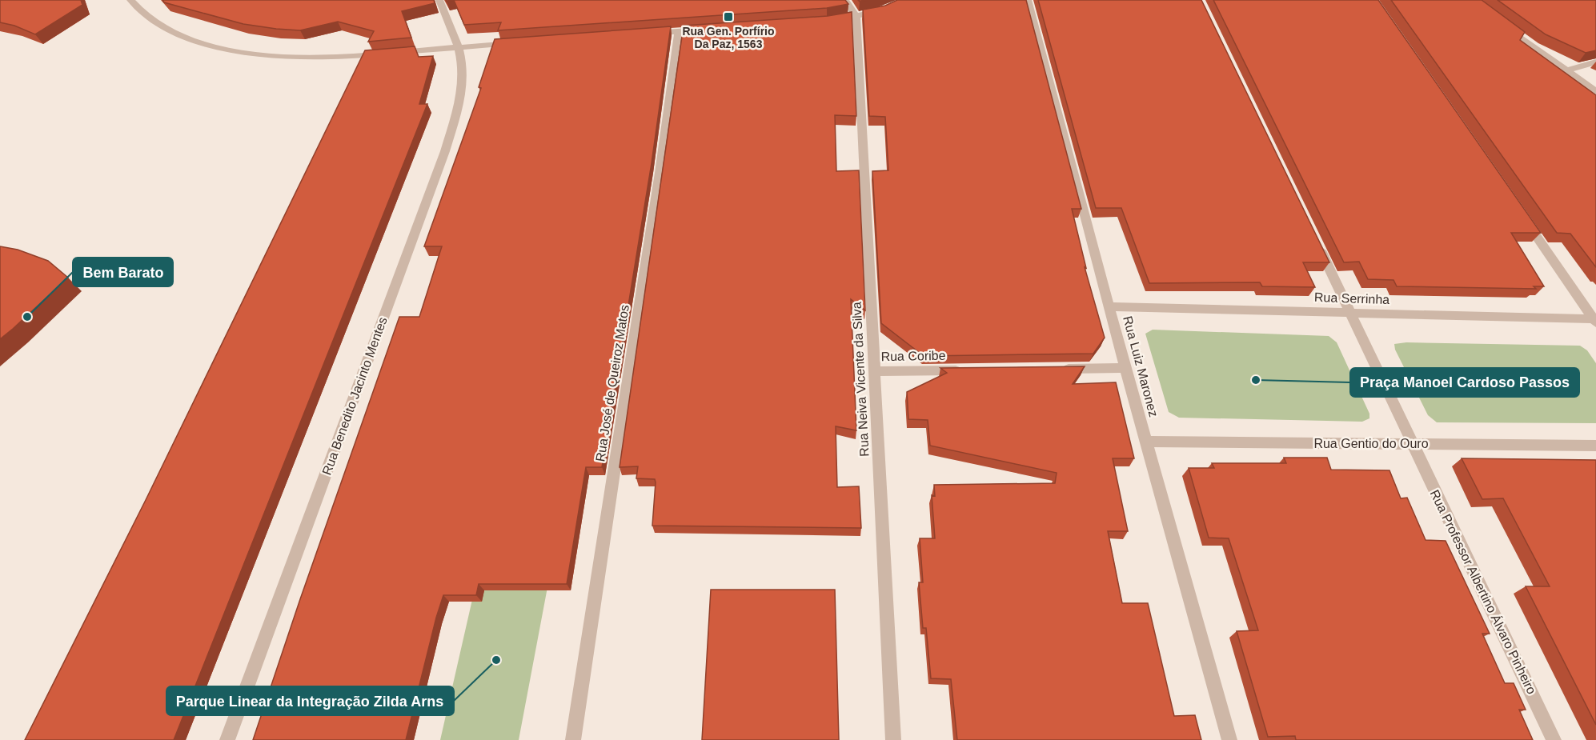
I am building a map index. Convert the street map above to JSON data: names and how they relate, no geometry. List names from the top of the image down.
{
  "streets": {
    "street": [
      "Rua Serrinha",
      "Rua Coribe",
      "Rua Luiz Maronez",
      "Rua Neiva Vicente da Silva",
      "Rua José de Queiroz Matos",
      "Rua Benedito Jacinto Mentes",
      "Rua Gentio do Ouro",
      "Rua Professor Albertino Álvaro Pinheiro"
    ]
  },
  "crossings": [
    ["Rua Serrinha", "Rua Luiz Maronez"],
    ["Rua Serrinha", "Rua Professor Albertino Álvaro Pinheiro"],
    ["Rua Coribe", "Rua Neiva Vicente da Silva"],
    ["Rua Luiz Maronez", "Rua Gentio do Ouro"],
    ["Rua Gentio do Ouro", "Rua Professor Albertino Álvaro Pinheiro"]
  ],
  "places": {
    "transit": ["Rua Gen. Porfírio Da Paz, 1563"],
    "other": ["Bem Barato", "Praça Manoel Cardoso Passos", "Parque Linear da Integração Zilda Arns"]
  }
}
